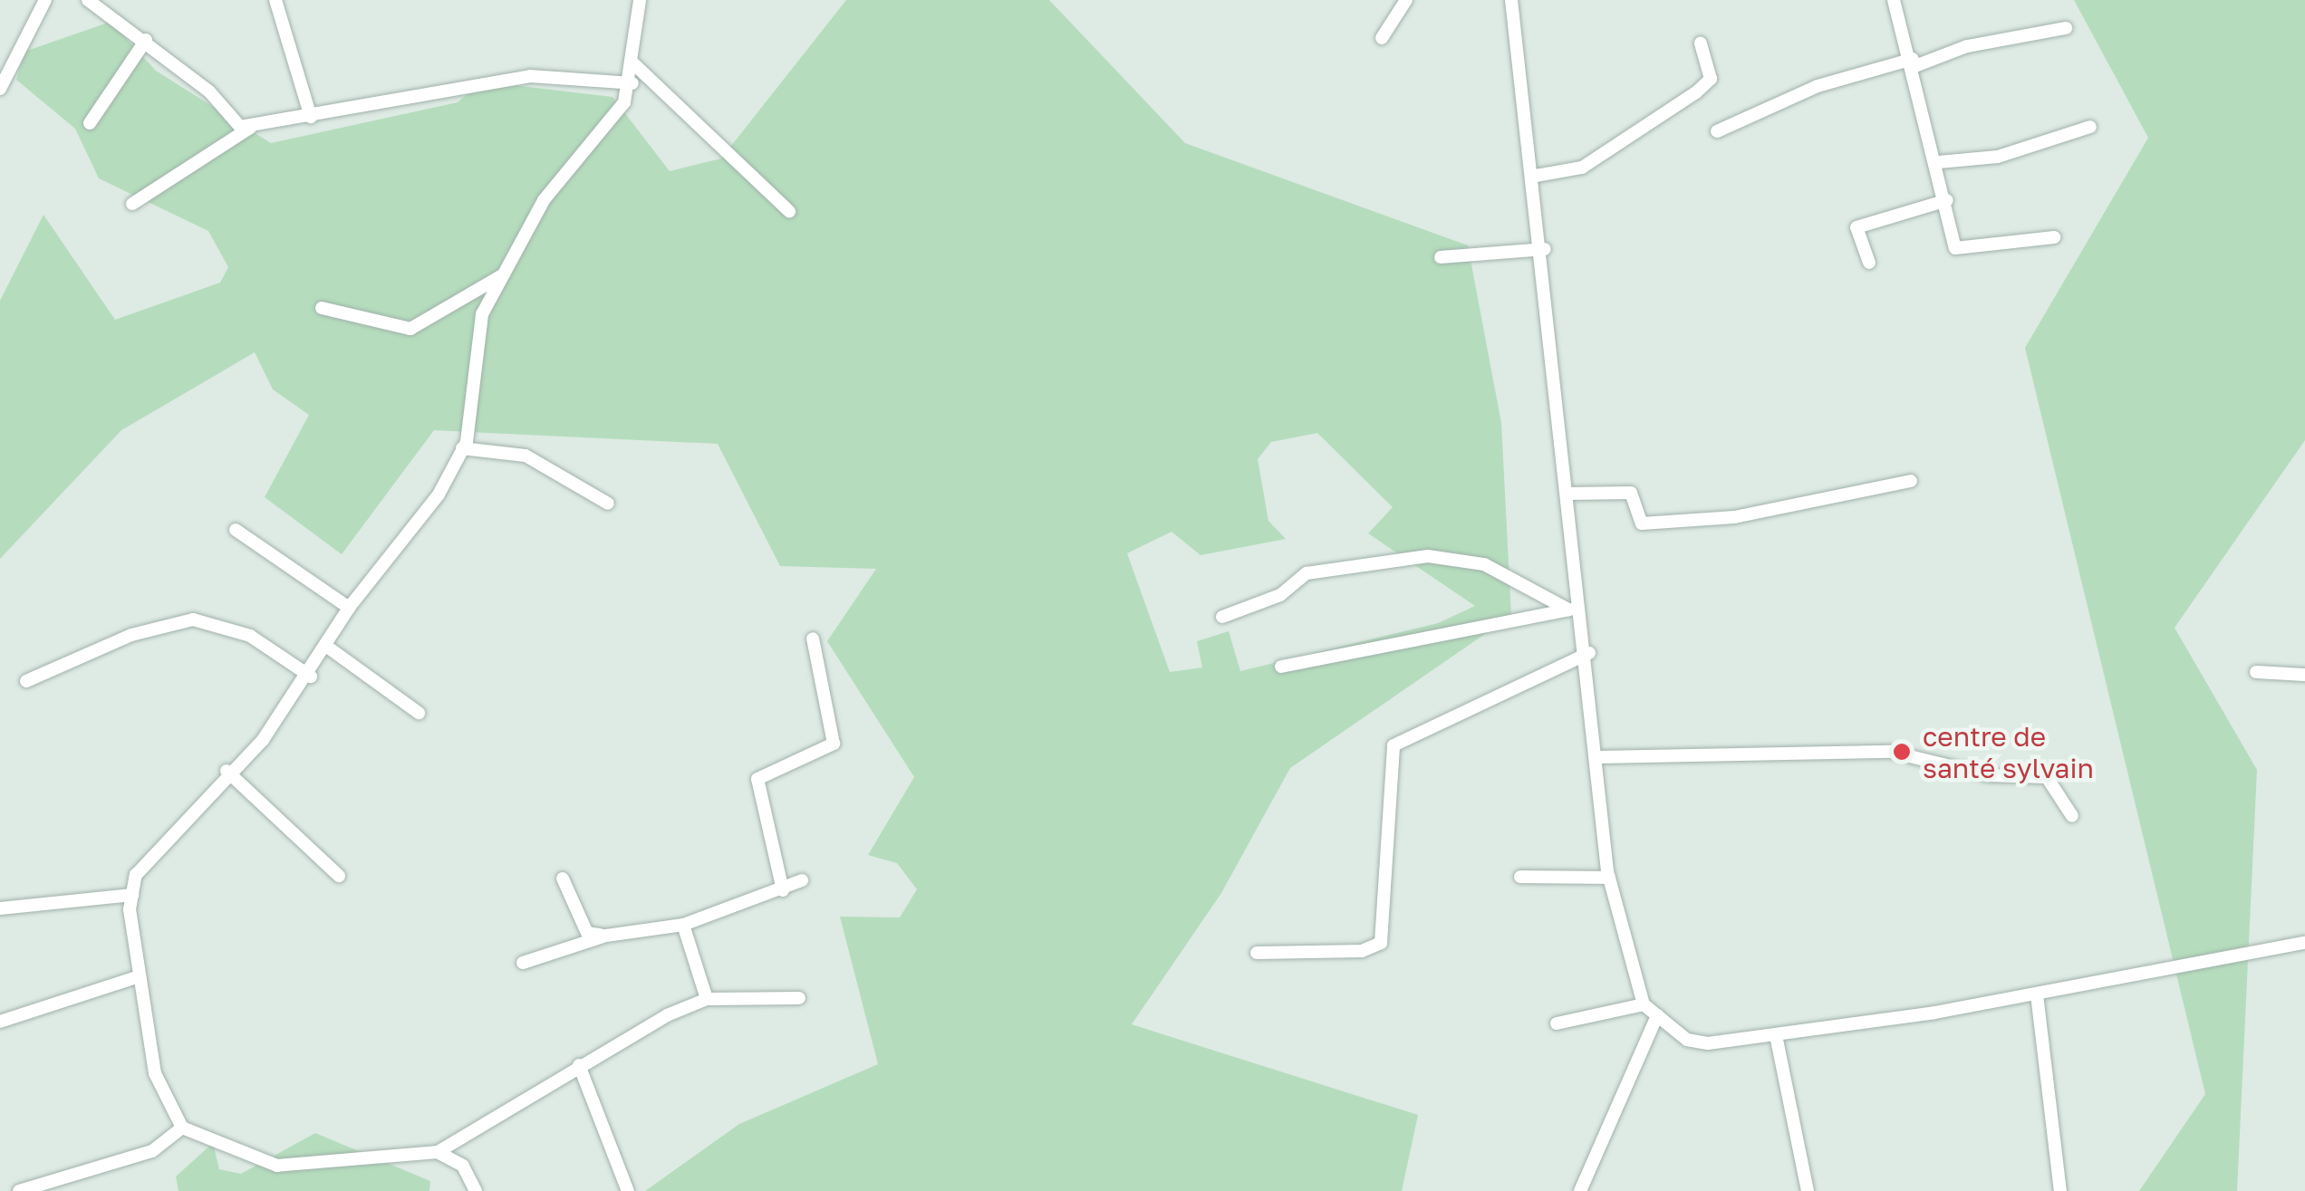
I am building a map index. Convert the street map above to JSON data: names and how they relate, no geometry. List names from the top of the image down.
{
  "places": ["centre de santé sylvain"]
}
